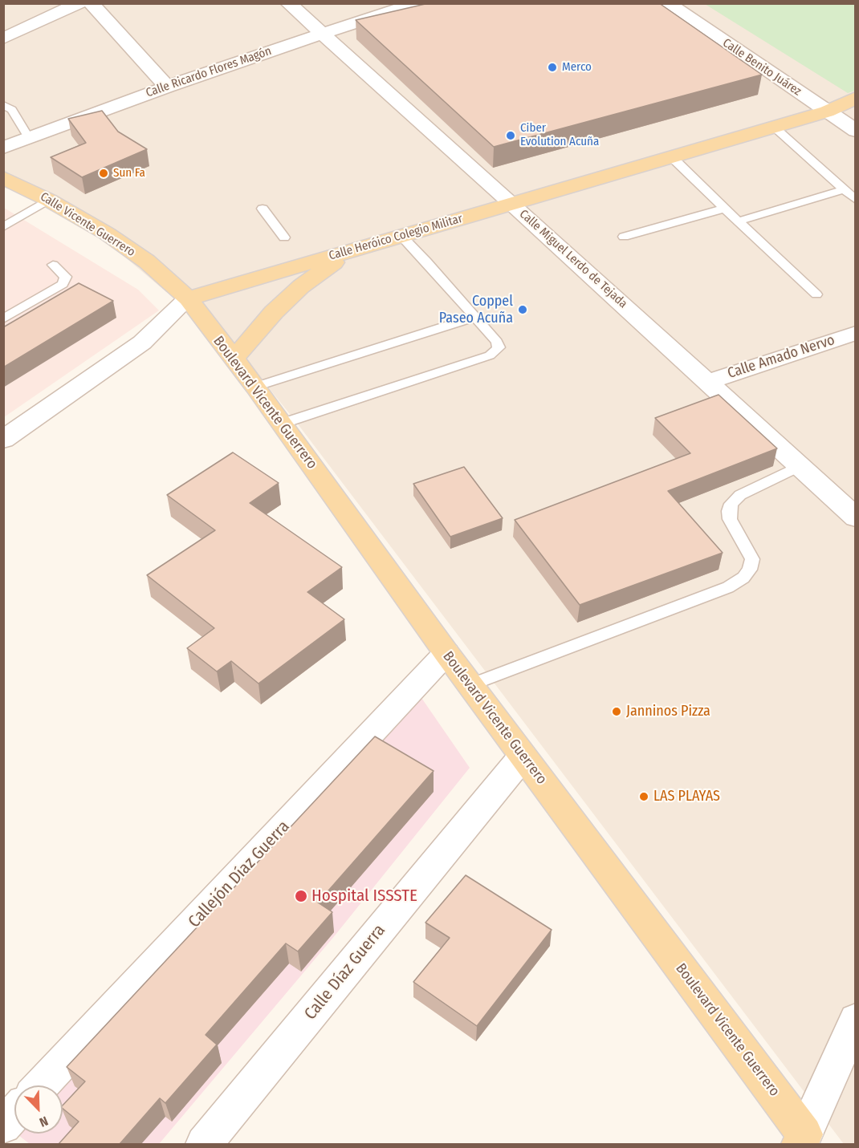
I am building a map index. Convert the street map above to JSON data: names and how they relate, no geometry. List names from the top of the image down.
{
  "streets": {
    "main road": ["Calle Vicente Guerrero", "Calle Heróico Colegio Militar", "Boulevard Vicente Guerrero"],
    "street": [
      "Calle Benito Juárez",
      "Calle Ricardo Flores Magón",
      "Calle Miguel Lerdo de Tejada",
      "Calle Amado Nervo",
      "Callejón Díaz Guerra",
      "Calle Díaz Guerra"
    ]
  },
  "crossings": [
    ["Calle Benito Juárez", "Calle Heróico Colegio Militar"],
    ["Calle Ricardo Flores Magón", "Calle Miguel Lerdo de Tejada"],
    ["Calle Vicente Guerrero", "Calle Heróico Colegio Militar"],
    ["Calle Vicente Guerrero", "Boulevard Vicente Guerrero"],
    ["Calle Heróico Colegio Militar", "Calle Miguel Lerdo de Tejada"],
    ["Calle Heróico Colegio Militar", "Boulevard Vicente Guerrero"],
    ["Calle Miguel Lerdo de Tejada", "Calle Amado Nervo"],
    ["Boulevard Vicente Guerrero", "Callejón Díaz Guerra"],
    ["Boulevard Vicente Guerrero", "Calle Díaz Guerra"]
  ],
  "places": [
    "Merco",
    "Ciber Evolution Acuña",
    "Sun Fa",
    "Coppel Paseo Acuña",
    "Janninos Pizza",
    "LAS PLAYAS",
    "Hospital ISSSTE"
  ],
  "north": "bottom right"
}
